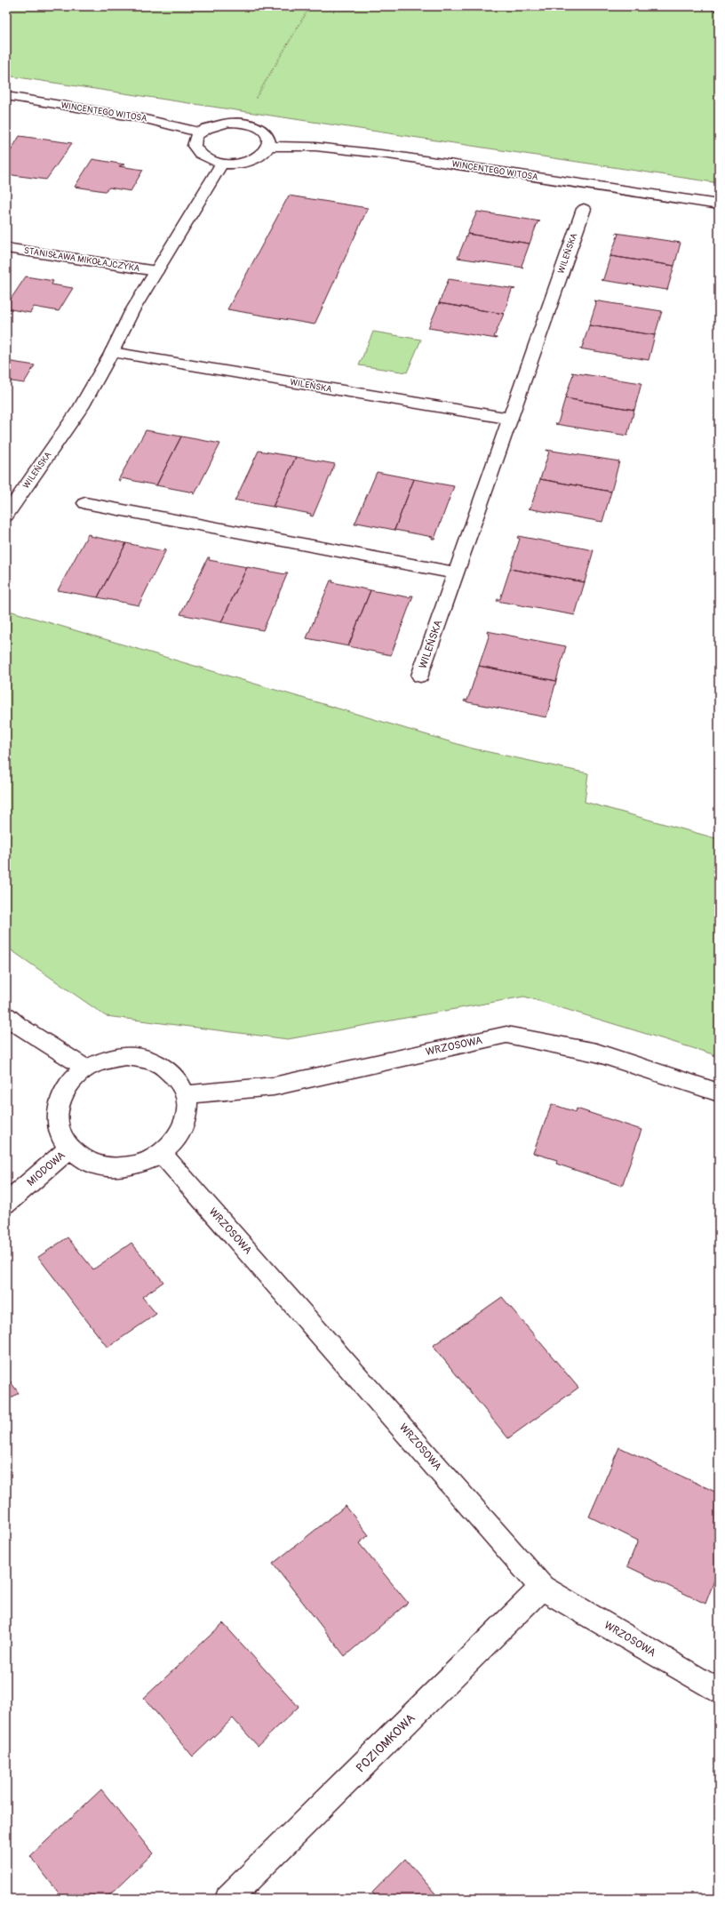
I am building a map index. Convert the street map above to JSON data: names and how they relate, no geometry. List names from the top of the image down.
{
  "streets": {
    "street": [
      "WINCENTEGO WITOSA",
      "WILEŃSKA",
      "STANISŁAWA MIKOŁAJCZYKA",
      "WRZOSOWA",
      "MIODOWA",
      "POZIOMKOWA"
    ]
  },
  "crossings": [
    ["WILEŃSKA", "STANISŁAWA MIKOŁAJCZYKA"],
    ["WRZOSOWA", "MIODOWA"],
    ["WRZOSOWA", "POZIOMKOWA"]
  ]
}
